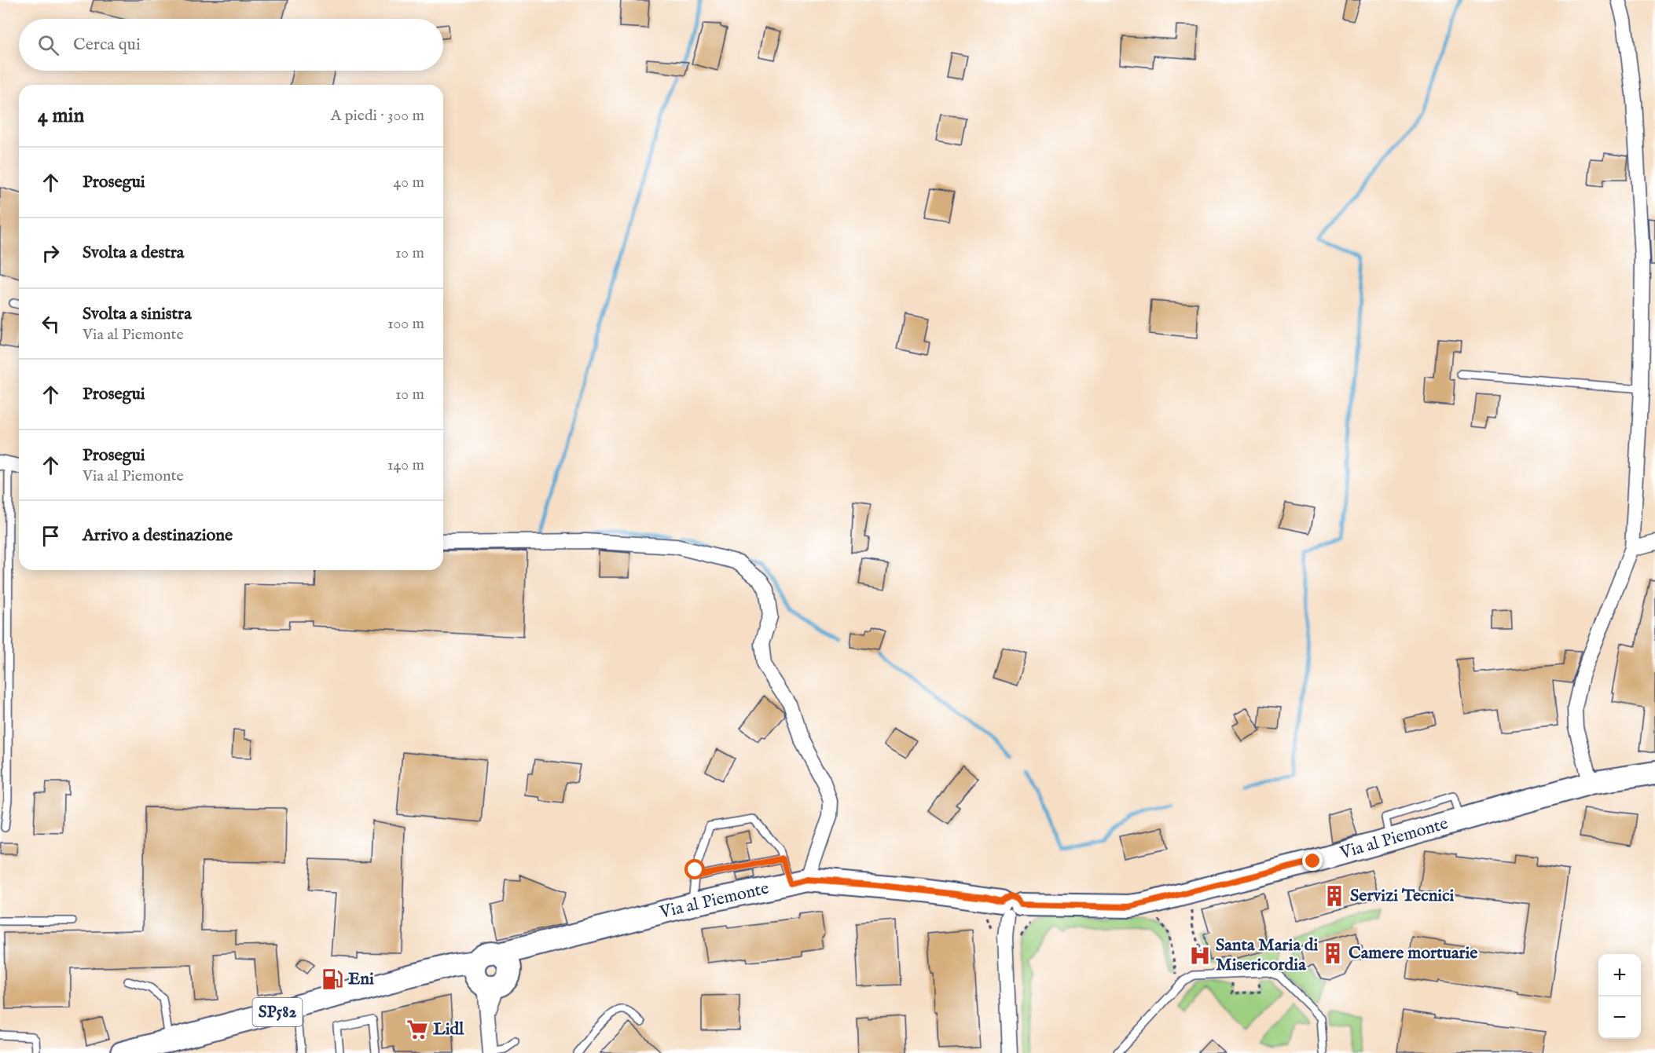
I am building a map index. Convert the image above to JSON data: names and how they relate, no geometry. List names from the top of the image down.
{
  "streets": {
    "main road": ["Via al Piemonte", "SP582"]
  },
  "places": {
    "building": ["Servizi Tecnici", "Camere mortuarie"],
    "hospital": ["Santa Maria di Misericordia"],
    "fuel station": ["Eni"],
    "supermarket": ["Lidl"]
  },
  "page": {
    "search": "Cerca qui",
    "heading": ["4 min", "A piedi · 300 m"],
    "list": [
      ["Prosegui", "40 m"],
      ["Svolta a destra", "10 m"],
      ["Svolta a sinistra", "Via al Piemonte", "100 m"],
      ["Prosegui", "10 m"],
      ["Prosegui", "Via al Piemonte", "140 m"],
      "Arrivo a destinazione"
    ],
    "map_buttons": ["+", "−"]
  }
}
